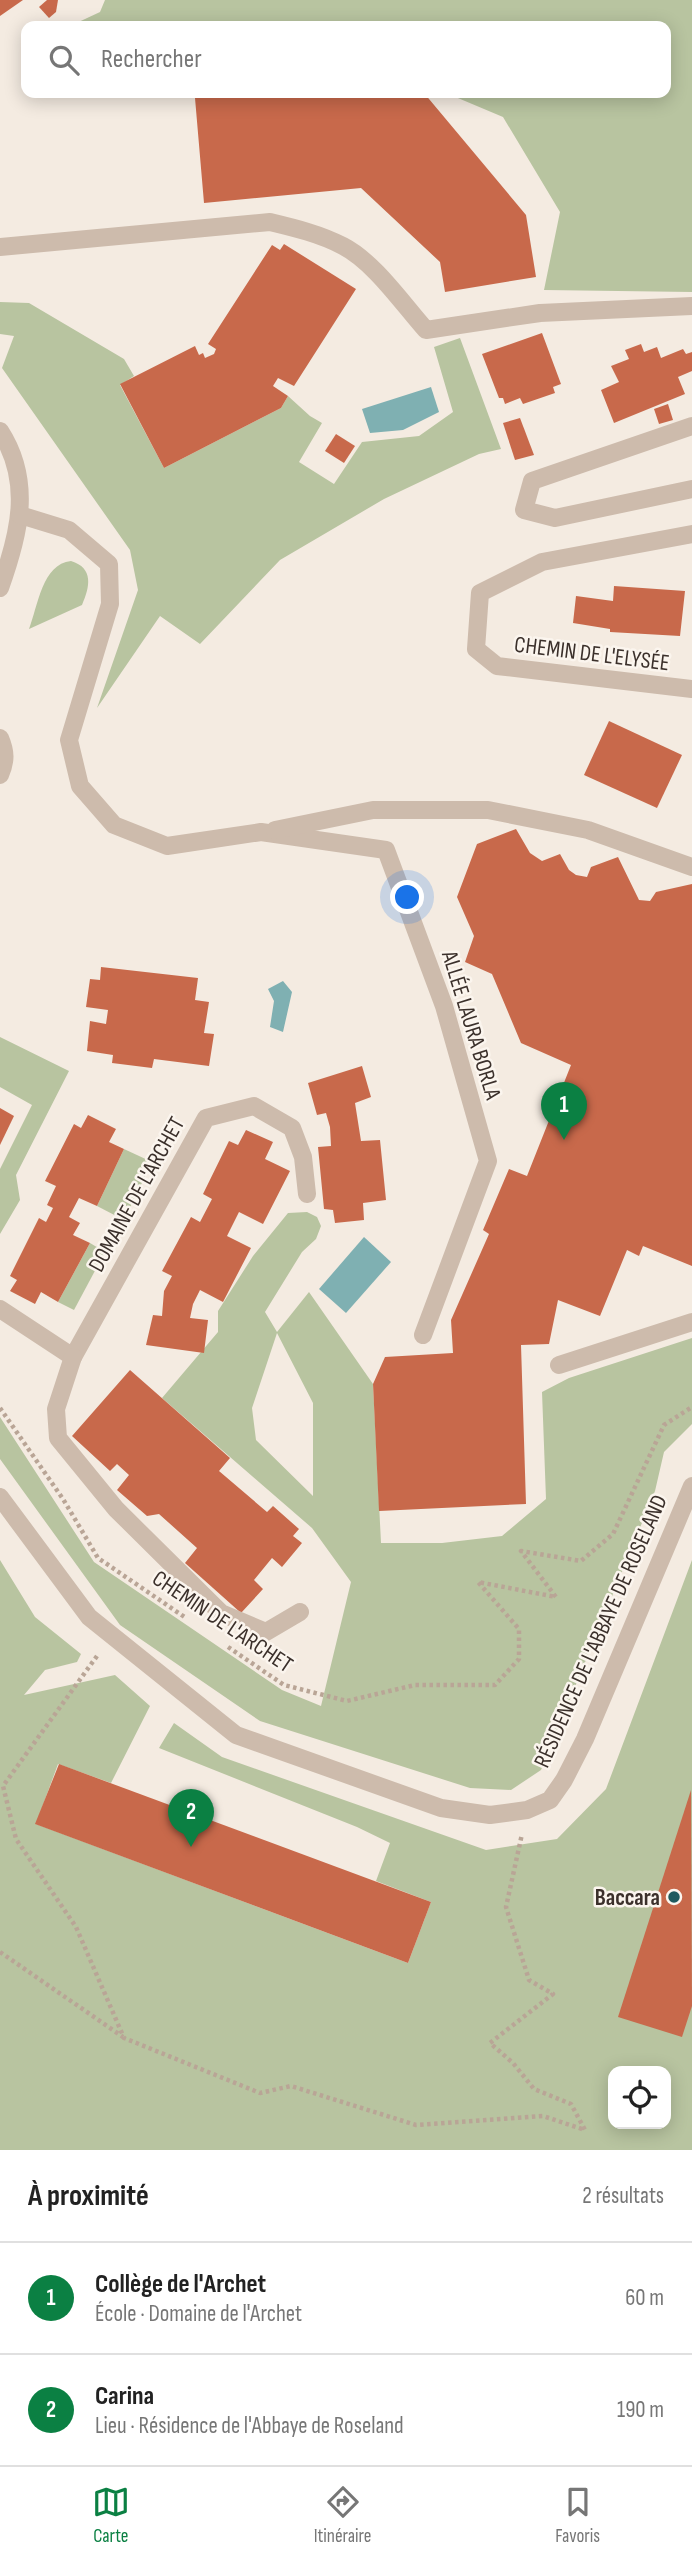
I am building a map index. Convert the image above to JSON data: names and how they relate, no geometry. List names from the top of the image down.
{
  "streets": {
    "street": [
      "CHEMIN DE L'ELYSÉE",
      "ALLÉE LAURA BORLA",
      "DOMAINE DE L'ARCHET",
      "RÉSIDENCE DE L'ABBAYE DE ROSELAND"
    ],
    "path": ["CHEMIN DE L'ARCHET"]
  },
  "places": ["Baccara"],
  "page": {
    "search": "Rechercher",
    "pins": ["1", "2"],
    "heading": ["À proximité", "2 résultats"],
    "list": [
      {
        "mark": "1",
        "name": "Collège de l'Archet",
        "note": "École · Domaine de l'Archet",
        "value": "60 m"
      },
      {
        "mark": "2",
        "name": "Carina",
        "note": "Lieu · Résidence de l'Abbaye de Roseland",
        "value": "190 m"
      }
    ],
    "nav": ["Carte", "Itinéraire", "Favoris"]
  }
}
